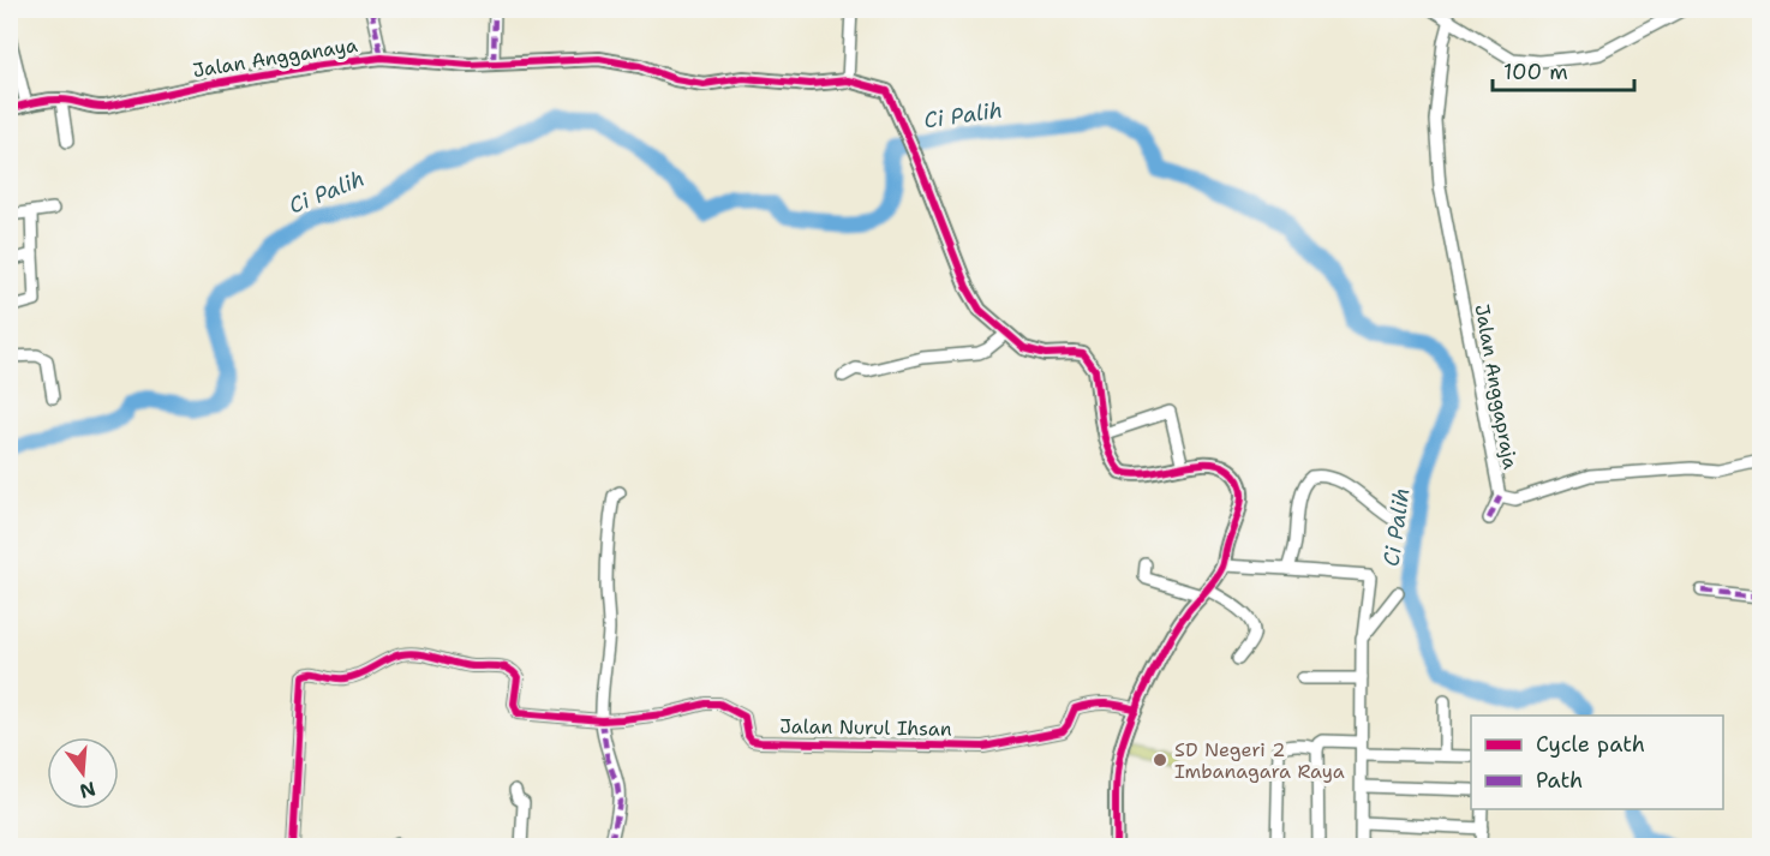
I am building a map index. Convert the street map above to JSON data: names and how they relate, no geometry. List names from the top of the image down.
{
  "streets": {
    "street": ["Jalan Angganaya", "Jalan Anggapraja", "Jalan Nurul Ihsan"]
  },
  "water": ["Ci Palih"],
  "places": ["SD Negeri 2 Imbanagara Raya"],
  "legend": ["Cycle path", "Path"],
  "scale_bar": "100 m",
  "north": "bottom"
}
